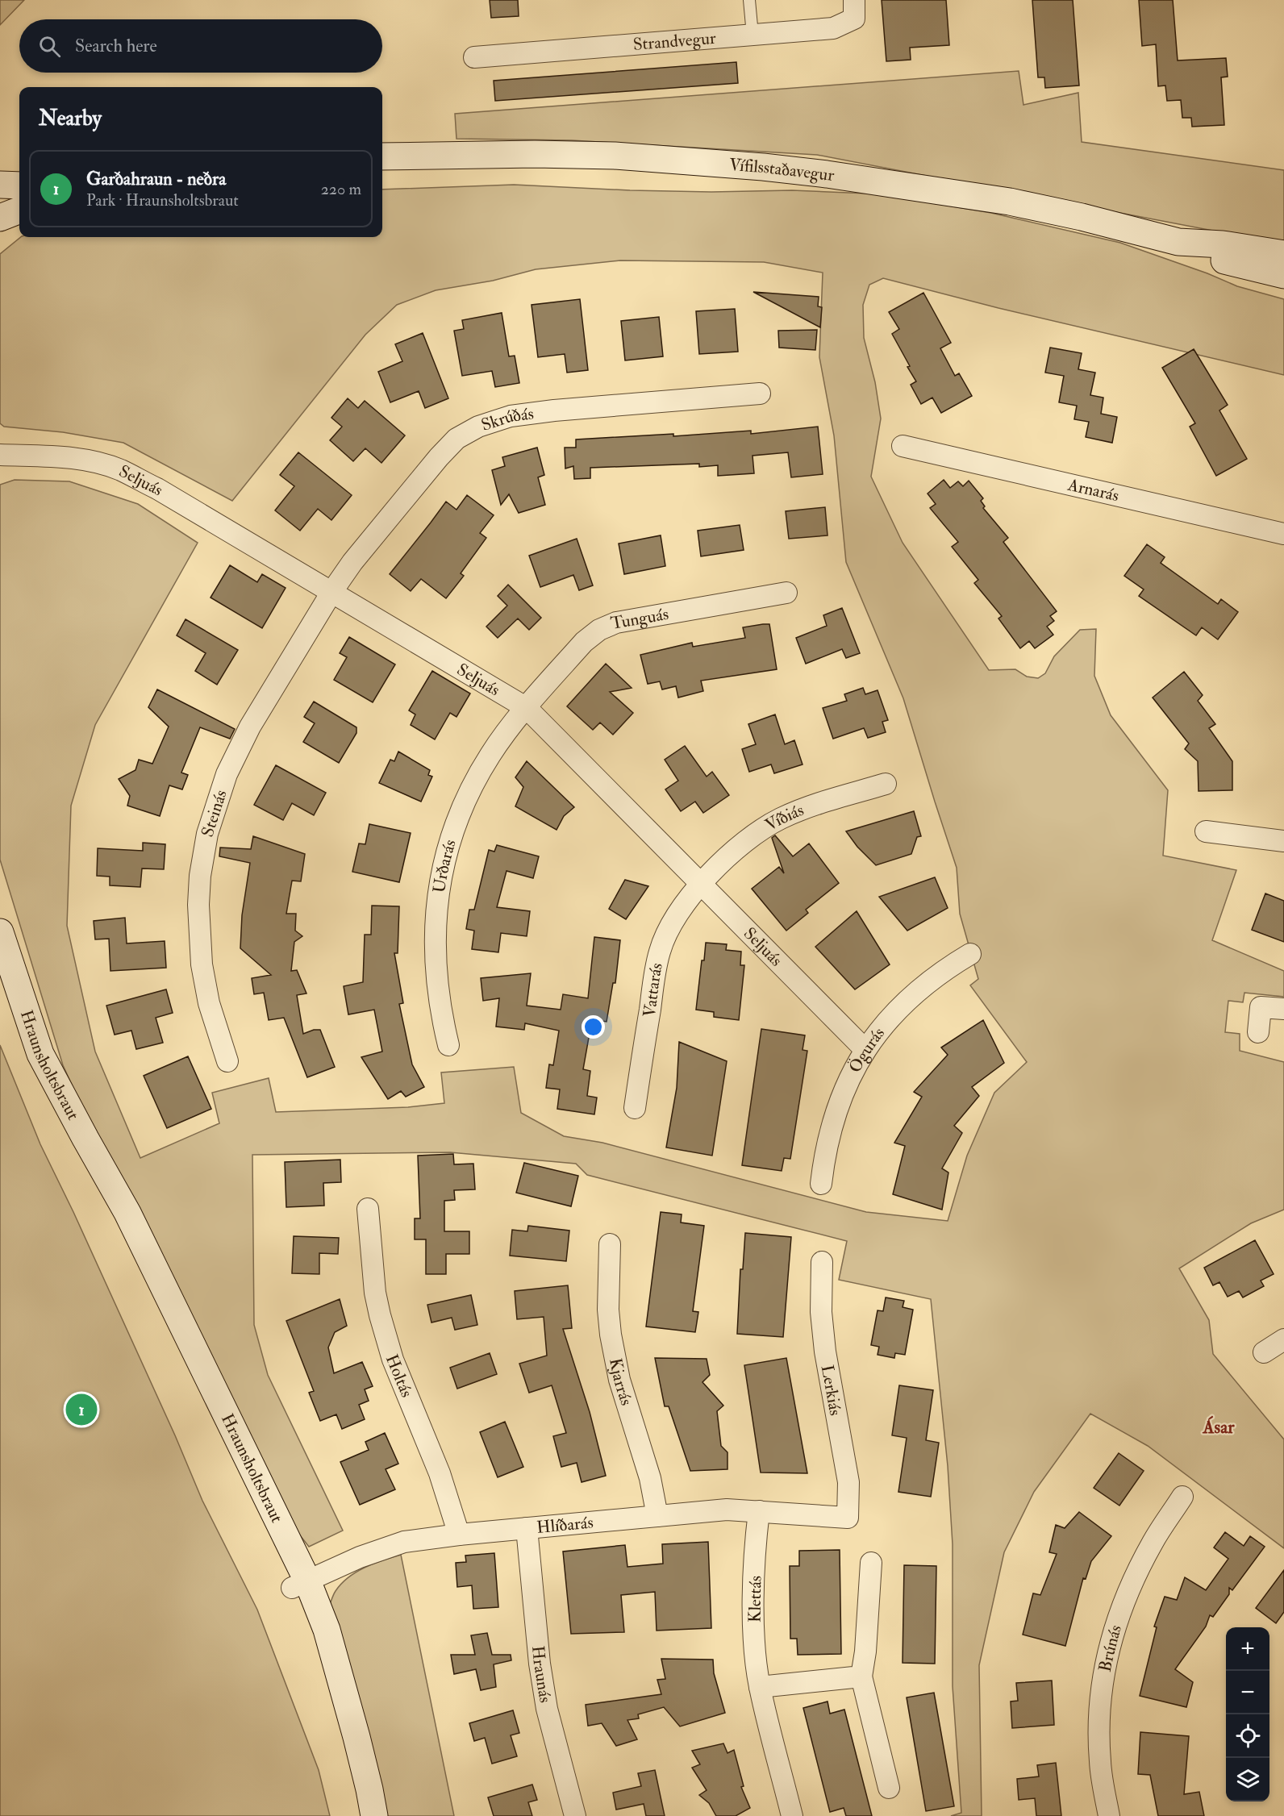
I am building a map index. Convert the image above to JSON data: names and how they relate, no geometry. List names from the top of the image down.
{
  "streets": {
    "street": [
      "Strandvegur",
      "Vífilsstaðavegur",
      "Skrúðás",
      "Seljuás",
      "Arnarás",
      "Tunguás",
      "Steinás",
      "Víðiás",
      "Urðarás",
      "Vattarás",
      "Ögurás",
      "Hraunsholtsbraut",
      "Holtás",
      "Kjarrás",
      "Lerkiás",
      "Hlíðarás",
      "Klettás",
      "Brúnás",
      "Hraunás"
    ]
  },
  "crossings": [
    ["Skrúðás", "Seljuás"],
    ["Skrúðás", "Steinás"],
    ["Seljuás", "Tunguás"],
    ["Seljuás", "Steinás"],
    ["Seljuás", "Víðiás"],
    ["Seljuás", "Urðarás"],
    ["Seljuás", "Vattarás"],
    ["Seljuás", "Ögurás"],
    ["Tunguás", "Urðarás"],
    ["Víðiás", "Vattarás"],
    ["Hraunsholtsbraut", "Hlíðarás"],
    ["Holtás", "Hlíðarás"],
    ["Kjarrás", "Hlíðarás"],
    ["Lerkiás", "Hlíðarás"],
    ["Hlíðarás", "Klettás"],
    ["Hlíðarás", "Hraunás"]
  ],
  "districts": ["Ásar"],
  "page": {
    "search": "Search here",
    "heading": "Nearby",
    "list": [
      {
        "mark": "1",
        "name": "Garðahraun - neðra",
        "note": "Park · Hraunsholtsbraut",
        "value": "220 m"
      }
    ],
    "pins": "1",
    "map_buttons": ["+", "−"]
  }
}
